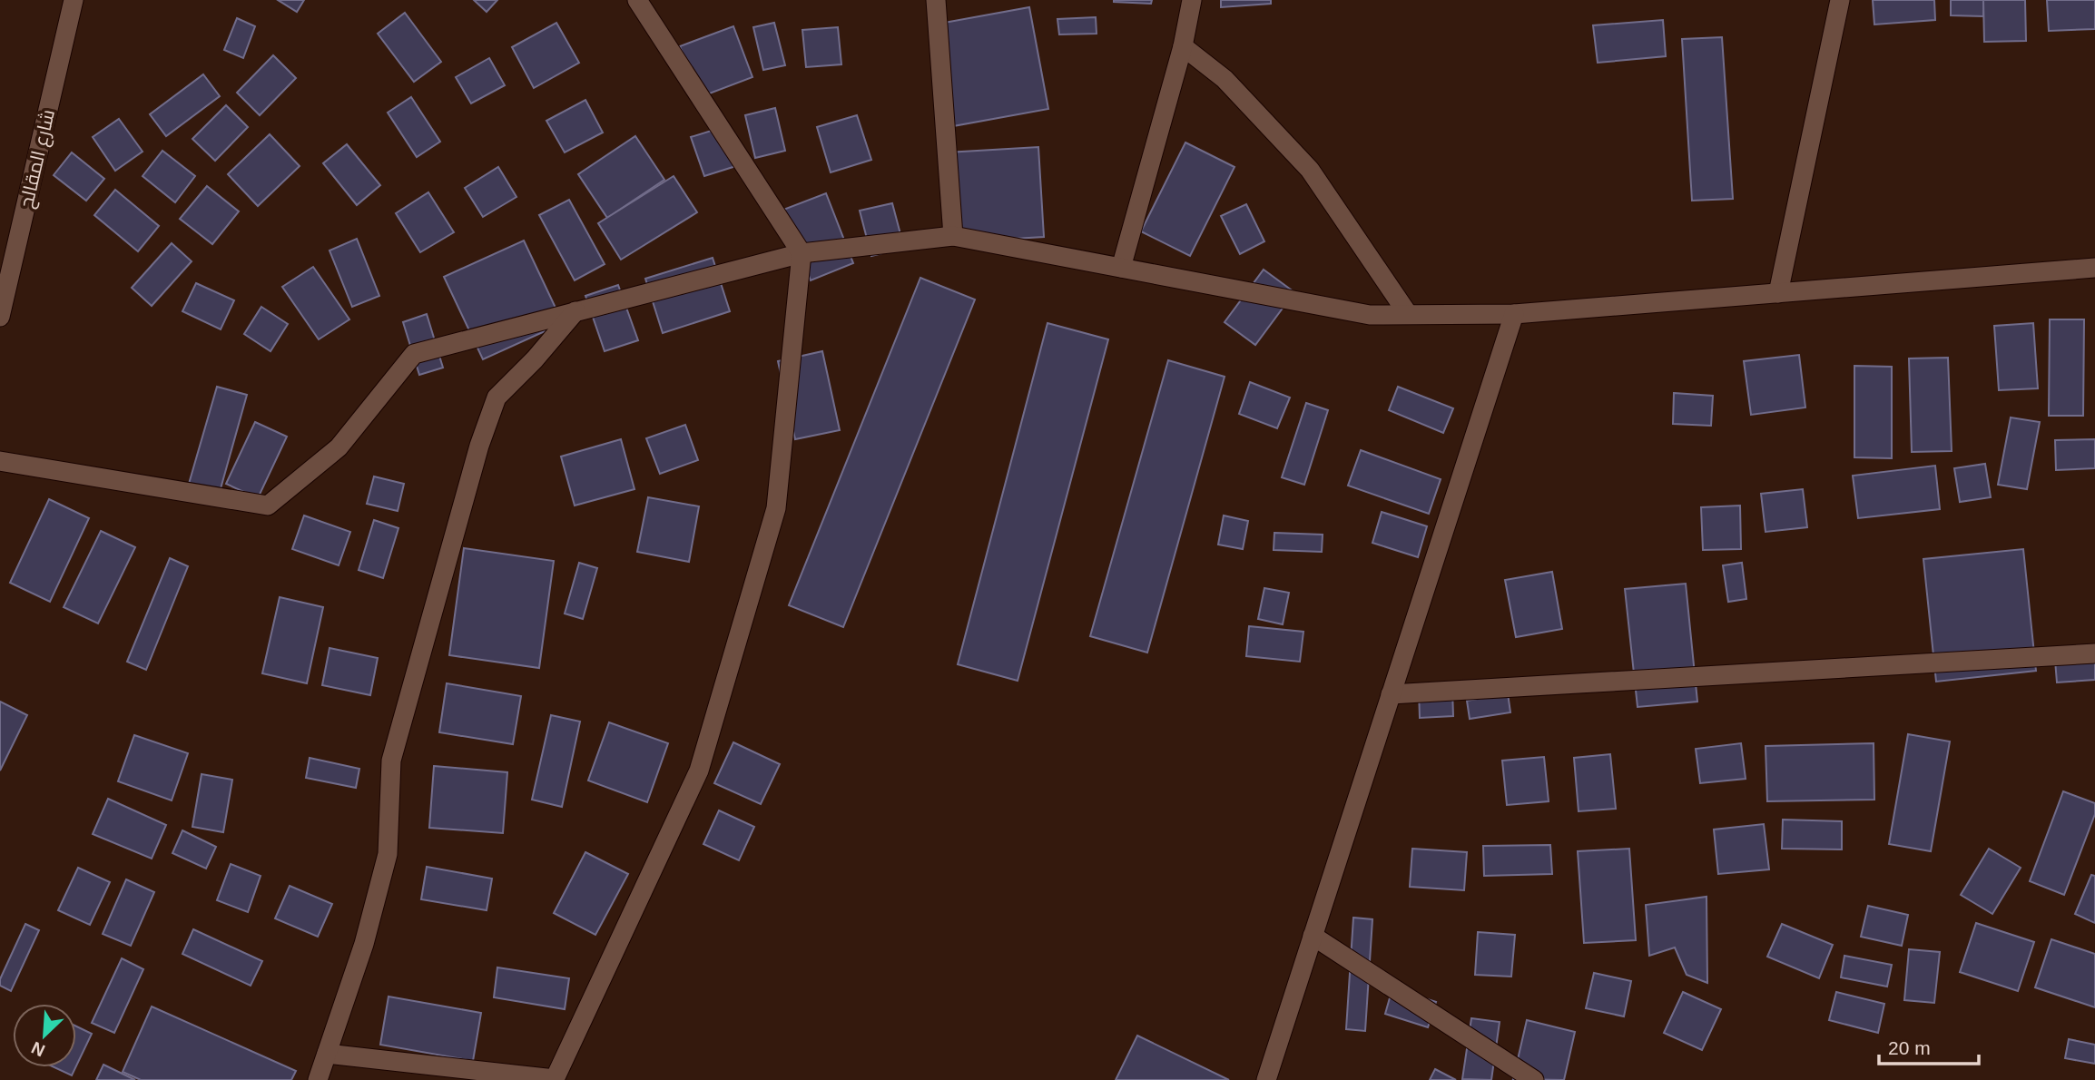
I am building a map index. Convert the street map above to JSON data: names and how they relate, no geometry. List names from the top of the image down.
{
  "streets": {
    "street": ["شارع المقالح"]
  },
  "scale_bar": "20 m",
  "north": "bottom left"
}
